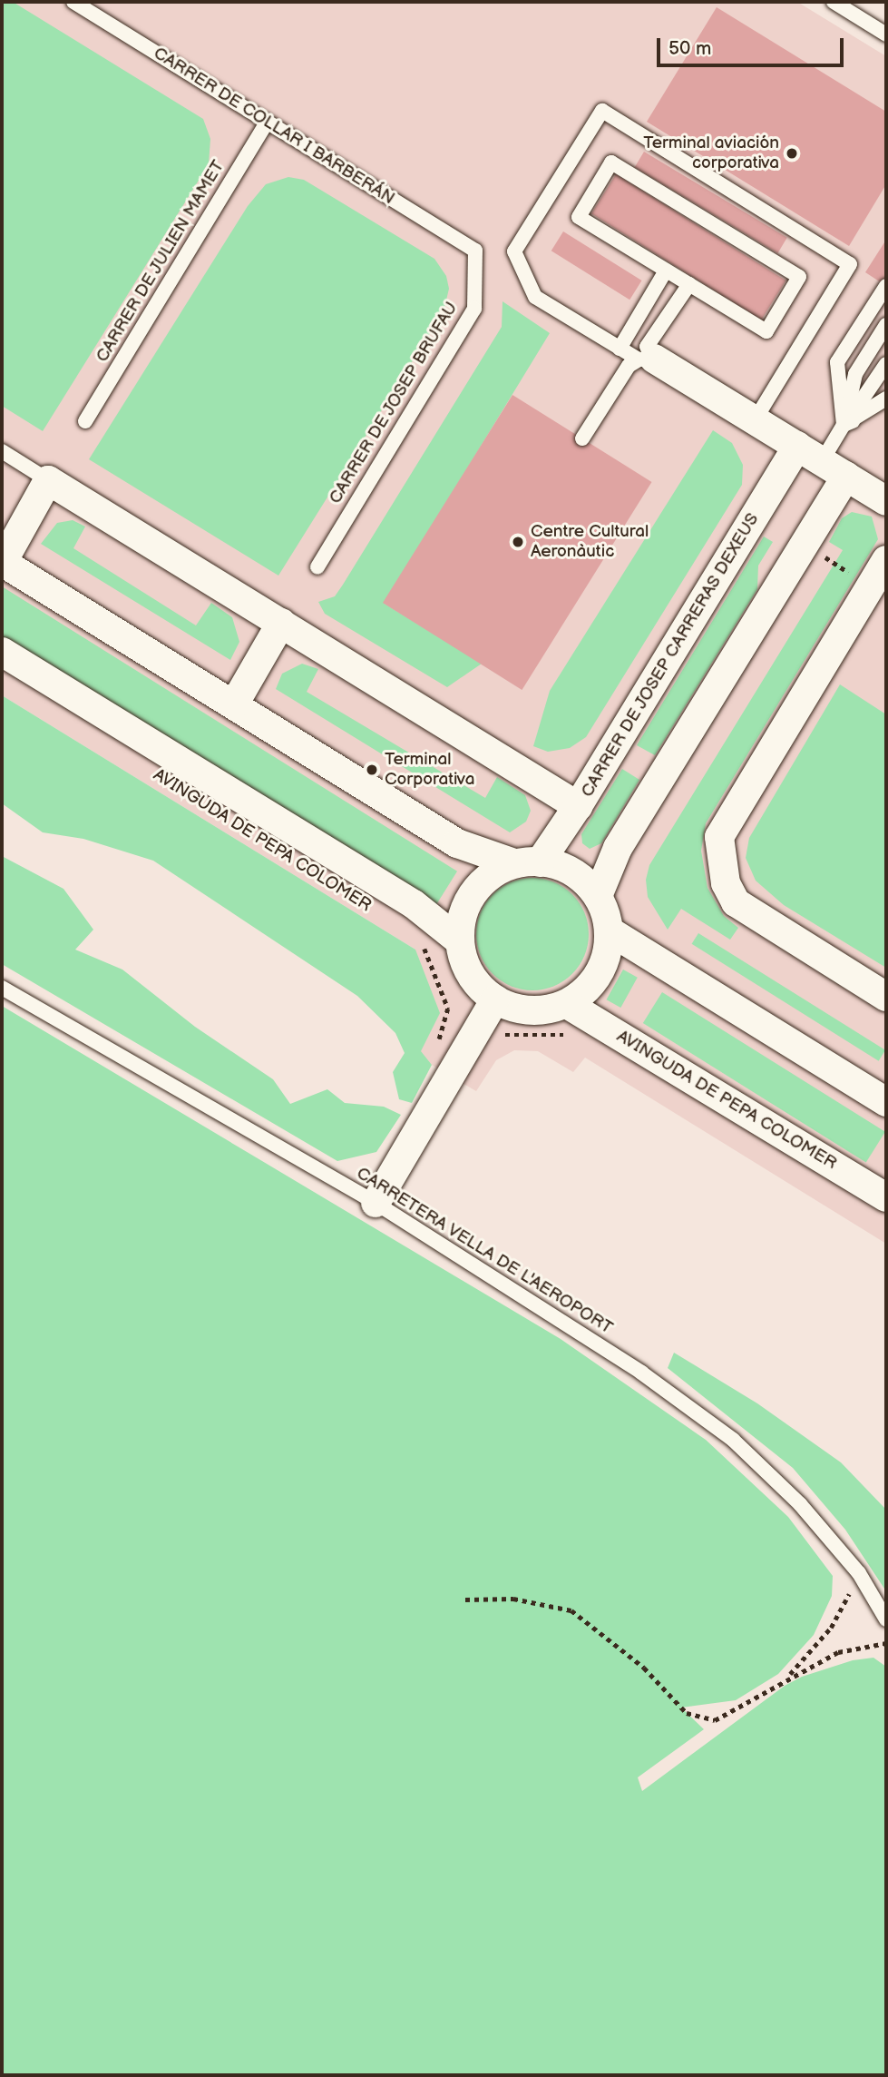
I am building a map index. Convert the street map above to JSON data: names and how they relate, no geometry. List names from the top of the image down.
{
  "streets": {
    "street": ["CARRER DE JOSEP CARRERAS DEXEUS", "AVINGUDA DE PEPA COLOMER"],
    "lane": [
      "CARRER DE COLLAR I BARBERÁN",
      "CARRER DE JULIEN MAMET",
      "CARRER DE JOSEP BRUFAU",
      "CARRETERA VELLA DE L'AEROPORT"
    ]
  },
  "crossings": [
    ["CARRER DE COLLAR I BARBERÁN", "CARRER DE JULIEN MAMET"],
    ["CARRER DE COLLAR I BARBERÁN", "CARRER DE JOSEP BRUFAU"],
    ["CARRER DE JOSEP CARRERAS DEXEUS", "AVINGUDA DE PEPA COLOMER"]
  ],
  "places": ["Terminal aviación corporativa", "Centre Cultural Aeronàutic", "Terminal Corporativa"],
  "scale_bar": "50 m"
}
